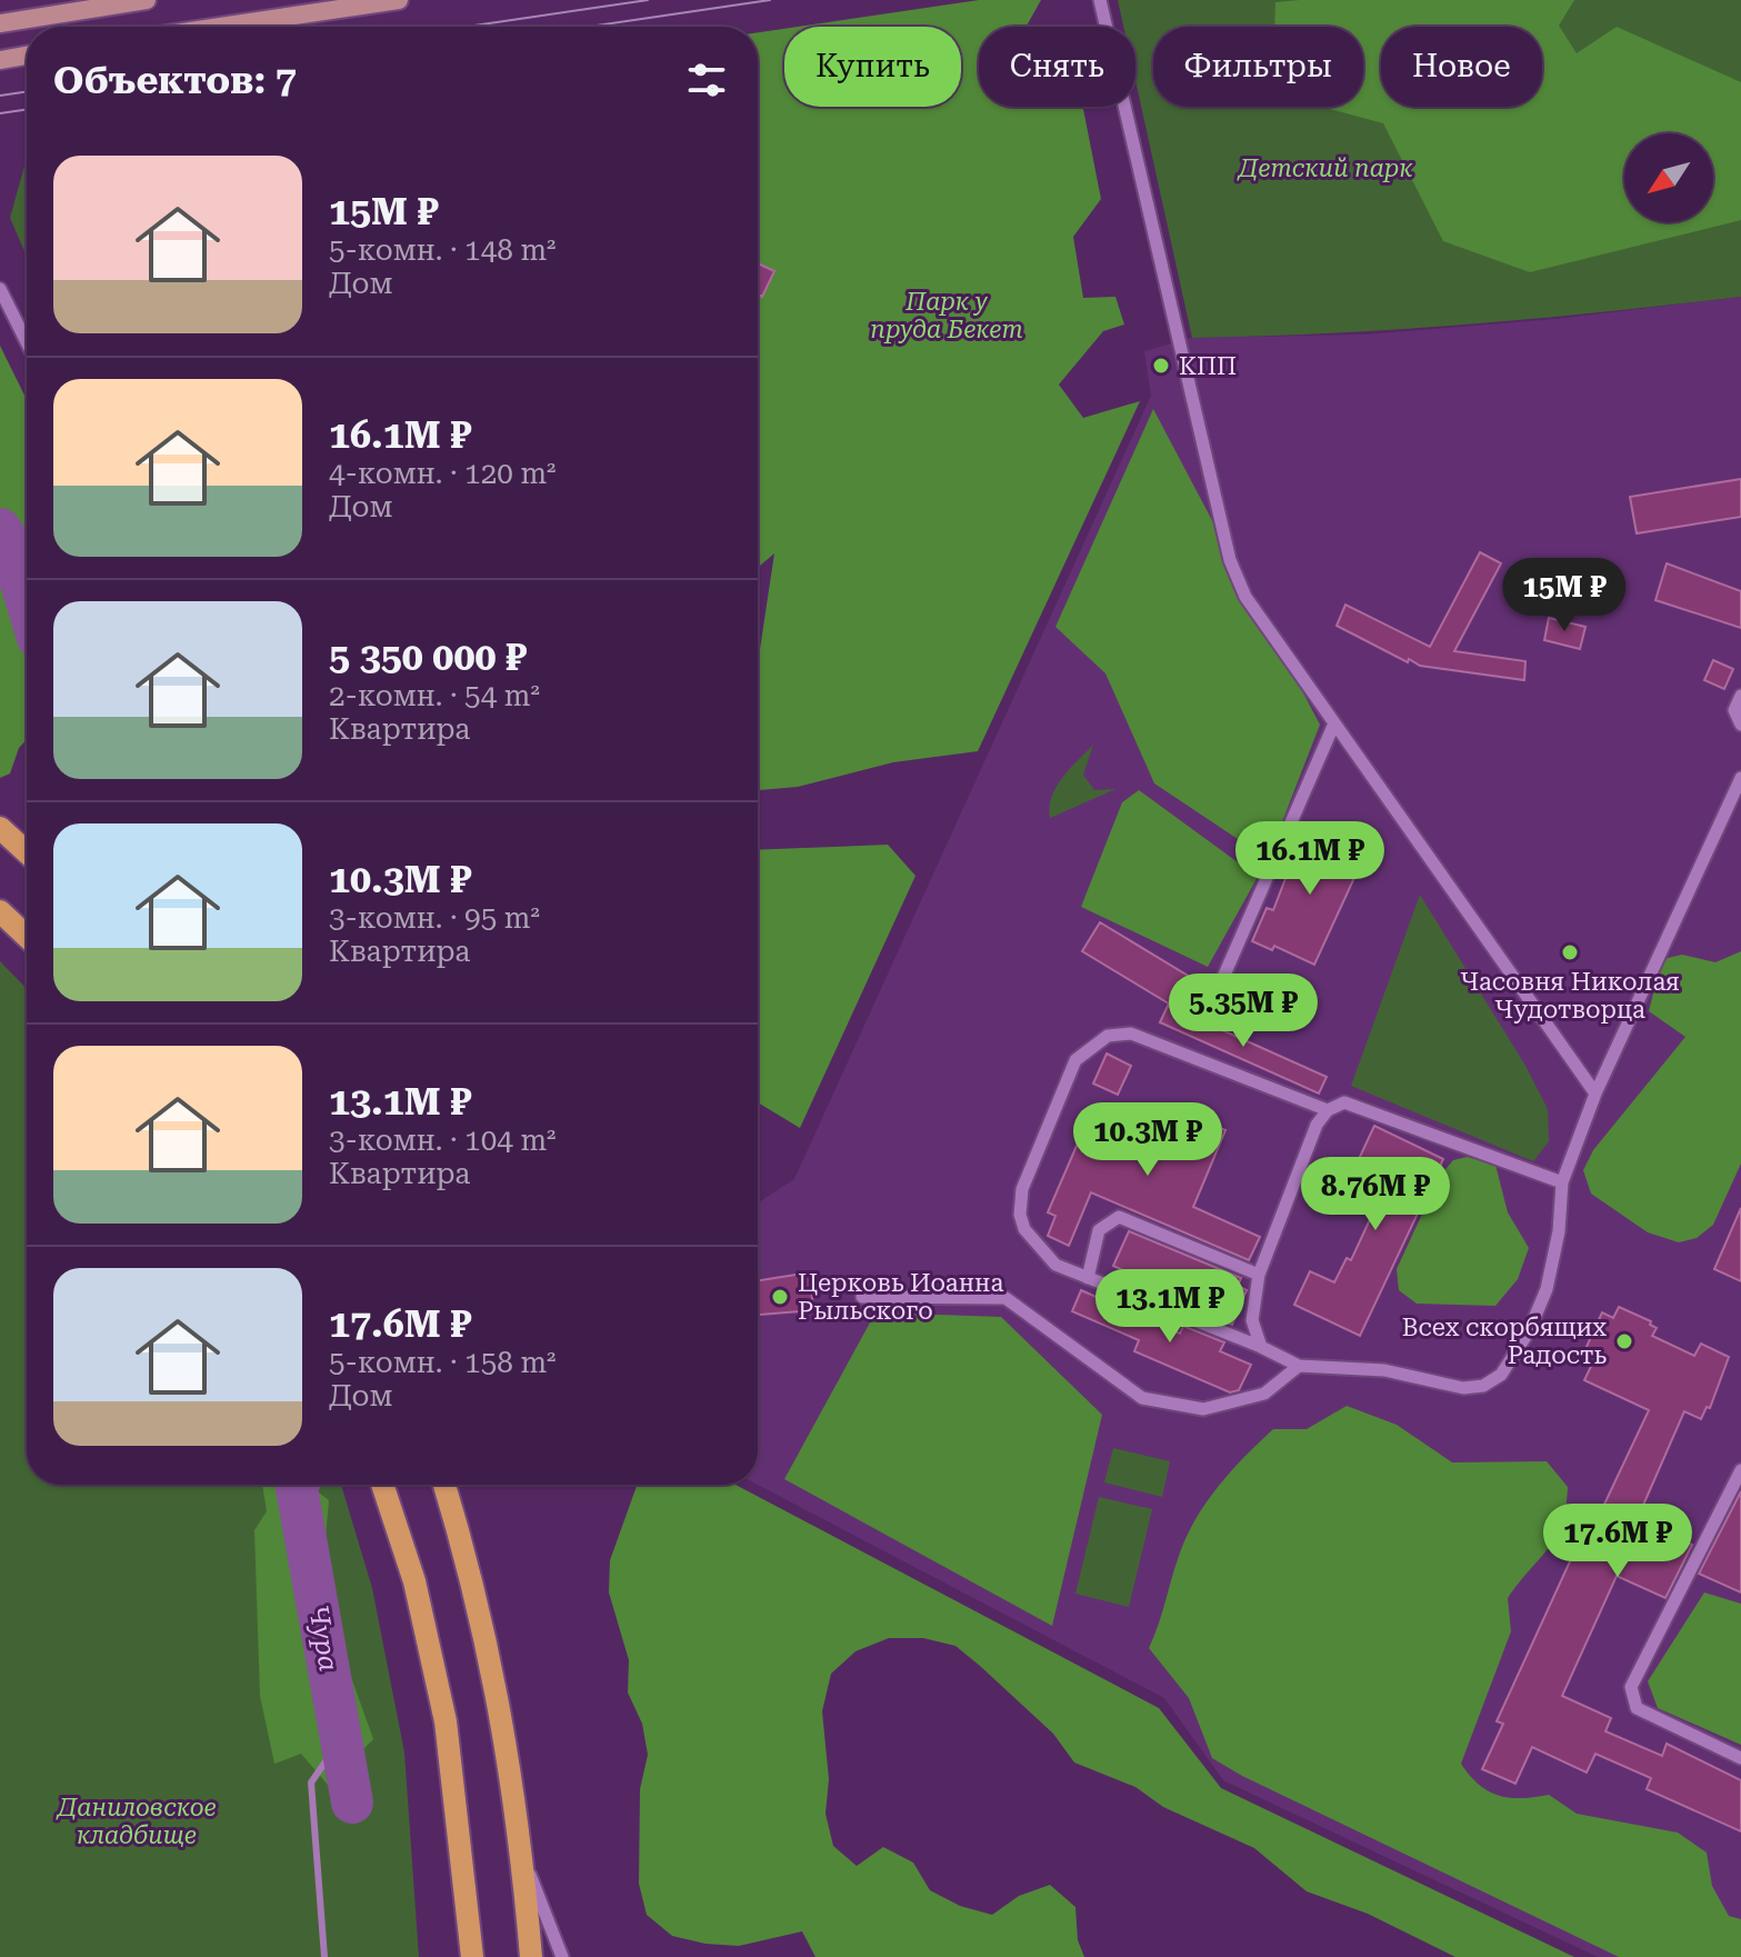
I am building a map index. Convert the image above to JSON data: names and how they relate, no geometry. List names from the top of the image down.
{
  "water": ["Чура"],
  "parks": ["Детский парк", "Парк у пруда Бекет", "Даниловское кладбище"],
  "places": [
    "КПП",
    "Часовня Николая Чудотворца",
    "Церковь Иоанна Рыльского",
    "Всех скорбящих Радость"
  ],
  "north": "bottom left",
  "page": {
    "chip": [
      "Купить",
      "Снять",
      "Фильтры",
      "Новое"
    ],
    "heading": "Объектов: 7",
    "list": [
      {
        "name": "15M ₽",
        "note": "5-комн. · 148 m² · Дом"
      },
      {
        "name": "16.1M ₽",
        "note": "4-комн. · 120 m² · Дом"
      },
      {
        "name": "5 350 000 ₽",
        "note": "2-комн. · 54 m² · Квартира"
      },
      {
        "name": "10.3M ₽",
        "note": "3-комн. · 95 m² · Квартира"
      },
      {
        "name": "13.1M ₽",
        "note": "3-комн. · 104 m² · Квартира"
      },
      {
        "name": "17.6M ₽",
        "note": "5-комн. · 158 m² · Дом"
      }
    ],
    "price": [
      "15M ₽",
      "16.1M ₽",
      "5.35M ₽",
      "10.3M ₽",
      "8.76M ₽",
      "13.1M ₽",
      "17.6M ₽"
    ]
  }
}
